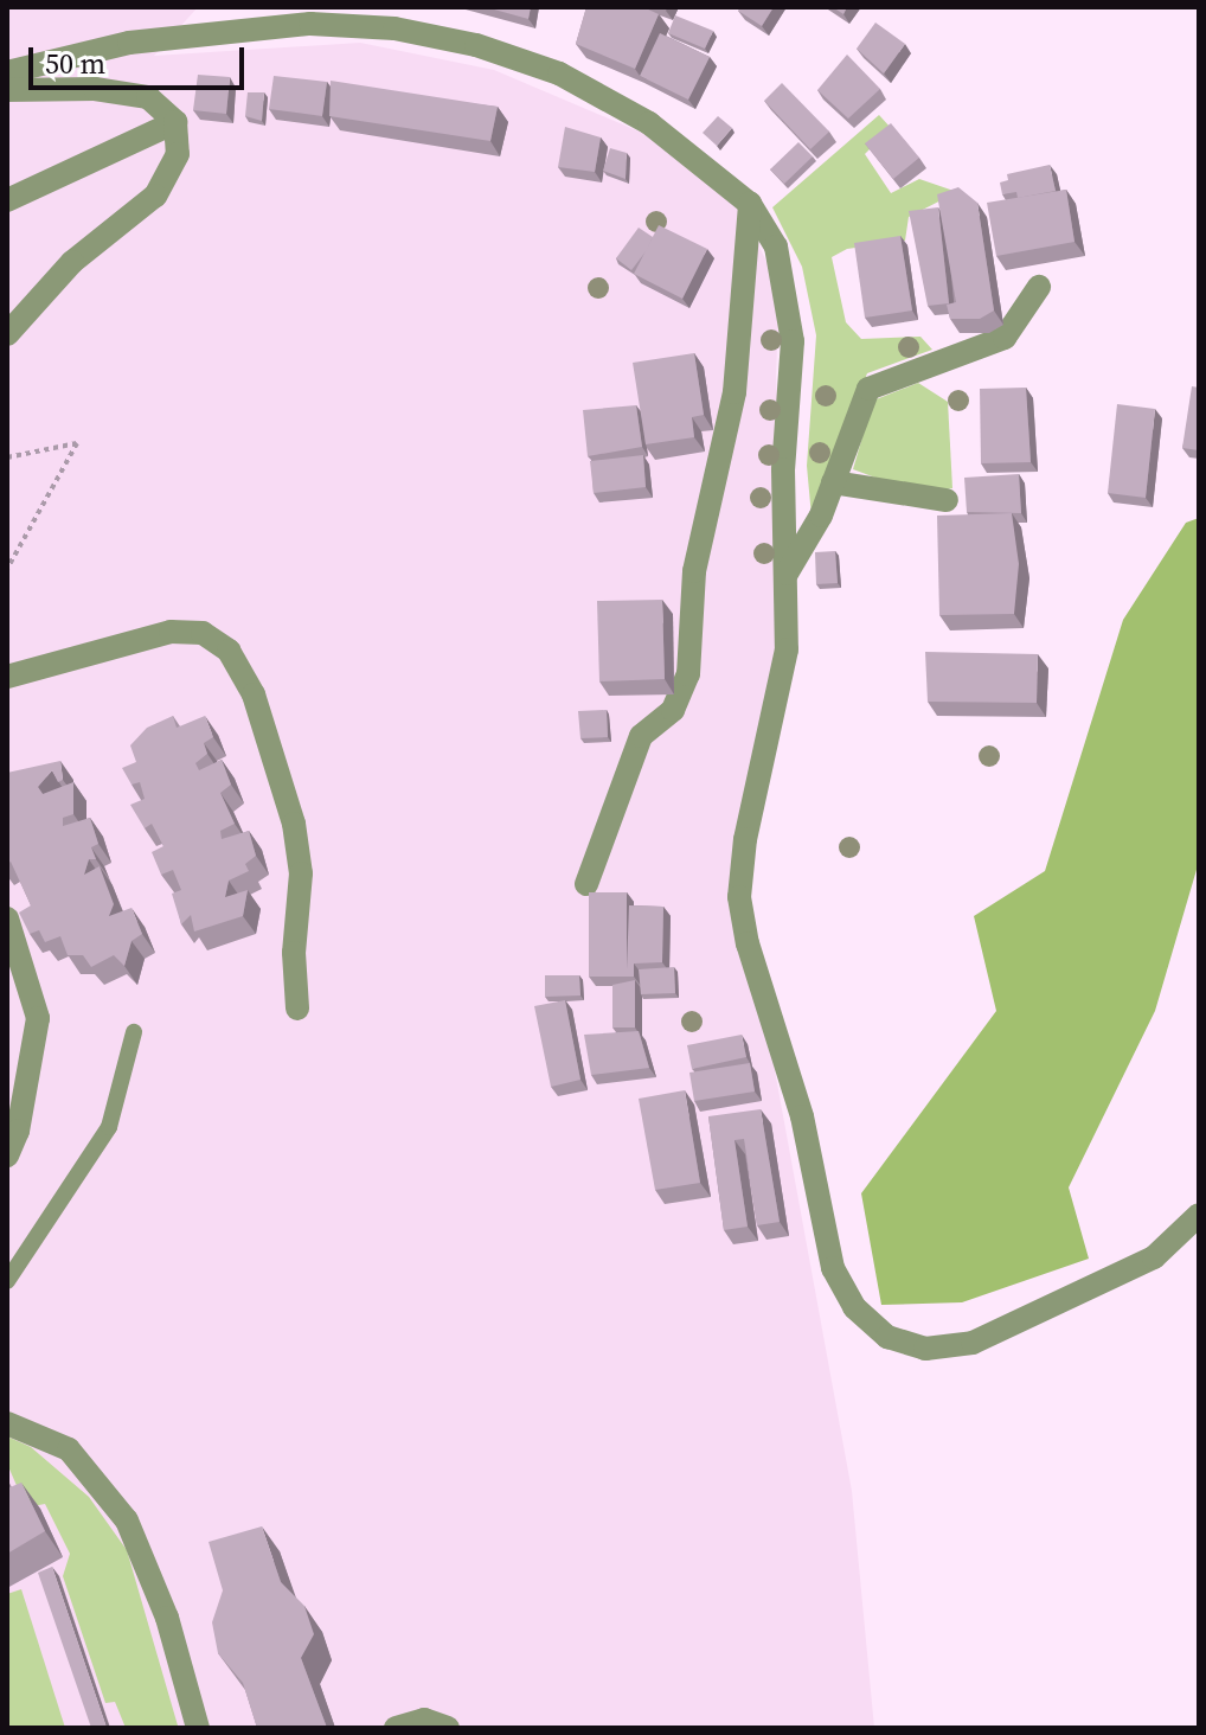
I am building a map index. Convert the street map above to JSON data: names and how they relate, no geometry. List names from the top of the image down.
{
  "scale_bar": "50 m"
}
